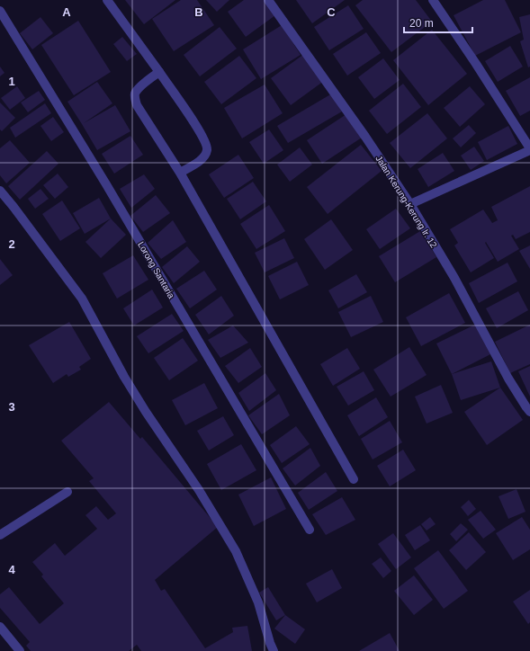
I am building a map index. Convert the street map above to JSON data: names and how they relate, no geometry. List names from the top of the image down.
{
  "streets": {
    "street": ["Jalan Kerung-Kerung lr. 12", "Lorong Santaria"]
  },
  "scale_bar": "20 m",
  "grid": {
    "columns": ["A", "B", "C"],
    "rows": [
      "1",
      "2",
      "3",
      "4"
    ]
  }
}
